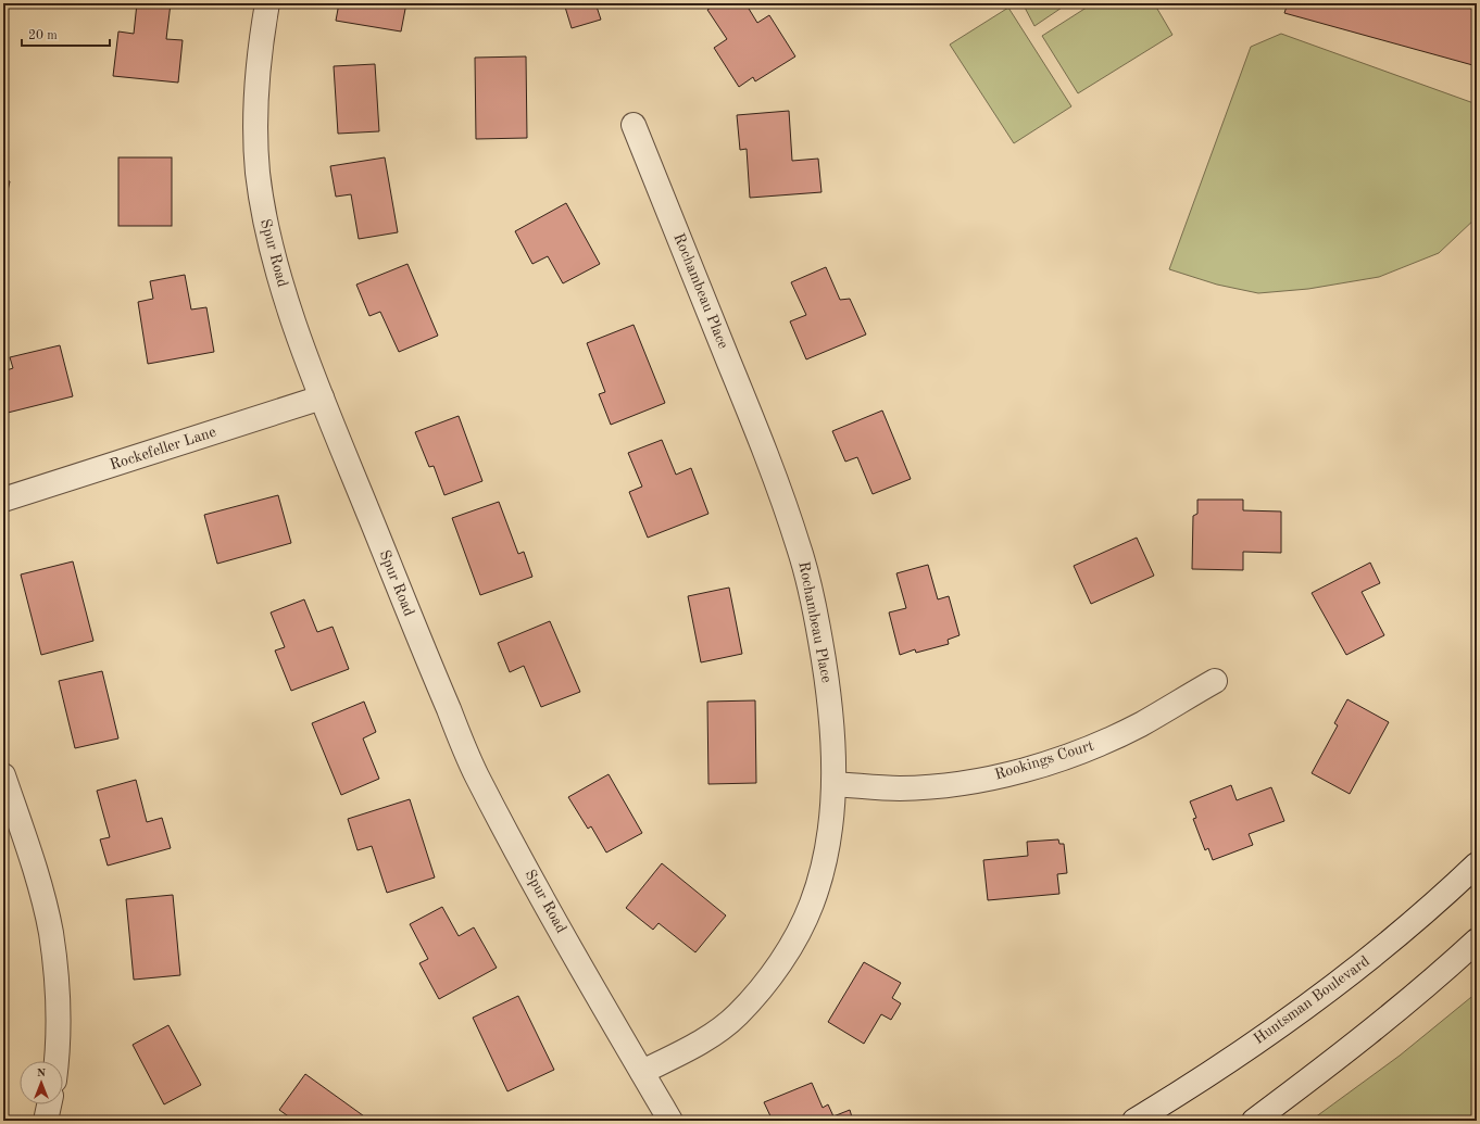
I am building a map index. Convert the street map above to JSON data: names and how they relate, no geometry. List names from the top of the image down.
{
  "streets": {
    "street": [
      "Spur Road",
      "Rochambeau Place",
      "Rockefeller Lane",
      "Rookings Court",
      "Huntsman Boulevard"
    ]
  },
  "crossings": [
    ["Spur Road", "Rochambeau Place"],
    ["Spur Road", "Rockefeller Lane"],
    ["Rochambeau Place", "Rookings Court"]
  ],
  "scale_bar": "20 m",
  "north": "top"
}
